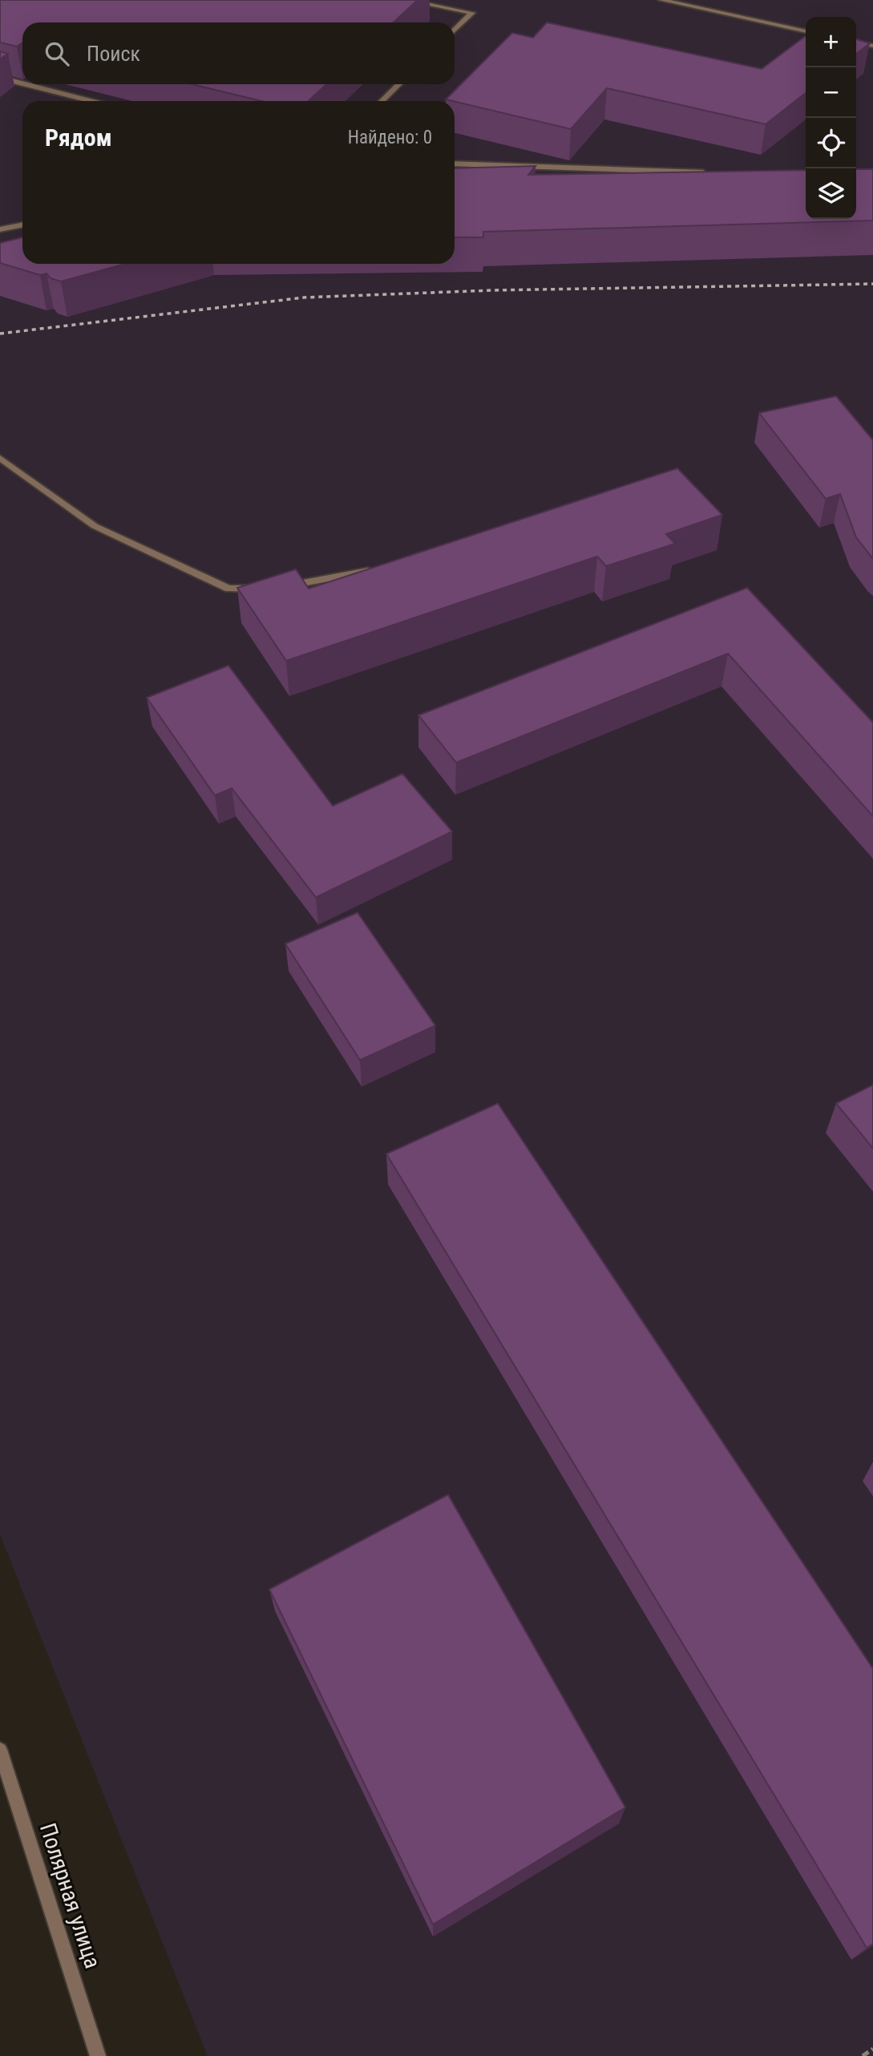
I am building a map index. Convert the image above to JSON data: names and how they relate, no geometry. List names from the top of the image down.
{
  "streets": {
    "street": ["Полярная улица"]
  },
  "page": {
    "map_buttons": ["+", "−"],
    "search": "Поиск",
    "heading": ["Рядом", "Найдено: 0"]
  }
}
